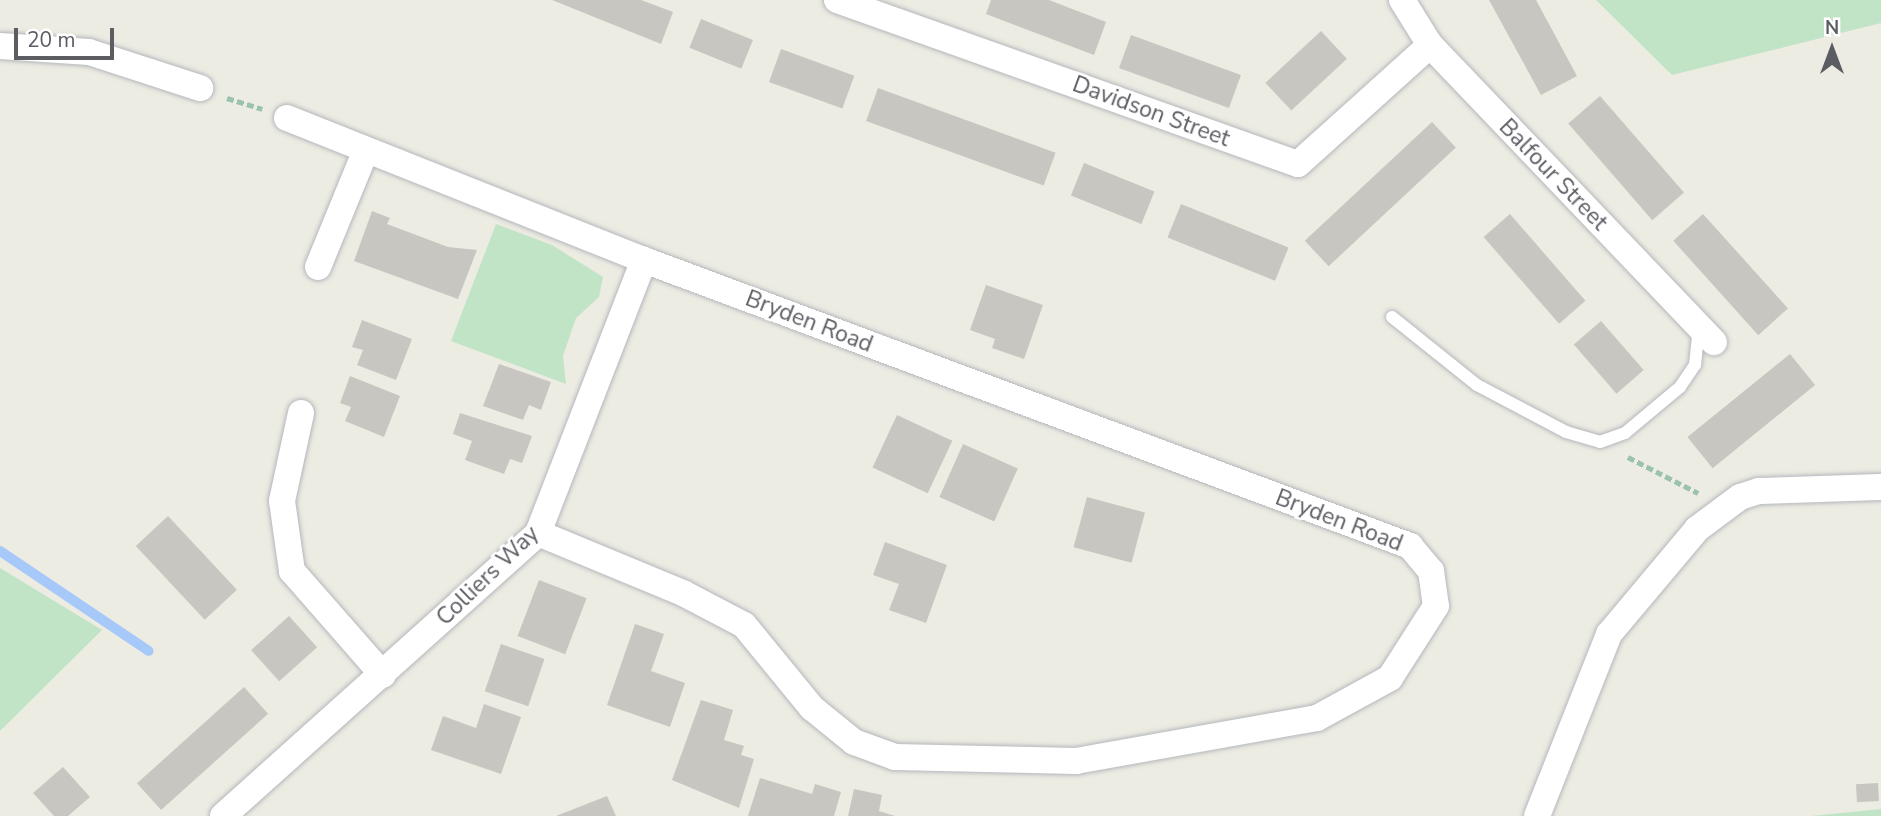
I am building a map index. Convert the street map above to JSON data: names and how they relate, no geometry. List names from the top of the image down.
{
  "streets": {
    "street": [
      "Davidson Street",
      "Balfour Street",
      "Bryden Road",
      "Colliers Way"
    ]
  },
  "crossings": [
    ["Davidson Street", "Balfour Street"],
    ["Bryden Road", "Colliers Way"]
  ],
  "scale_bar": "20 m",
  "north": "top"
}
